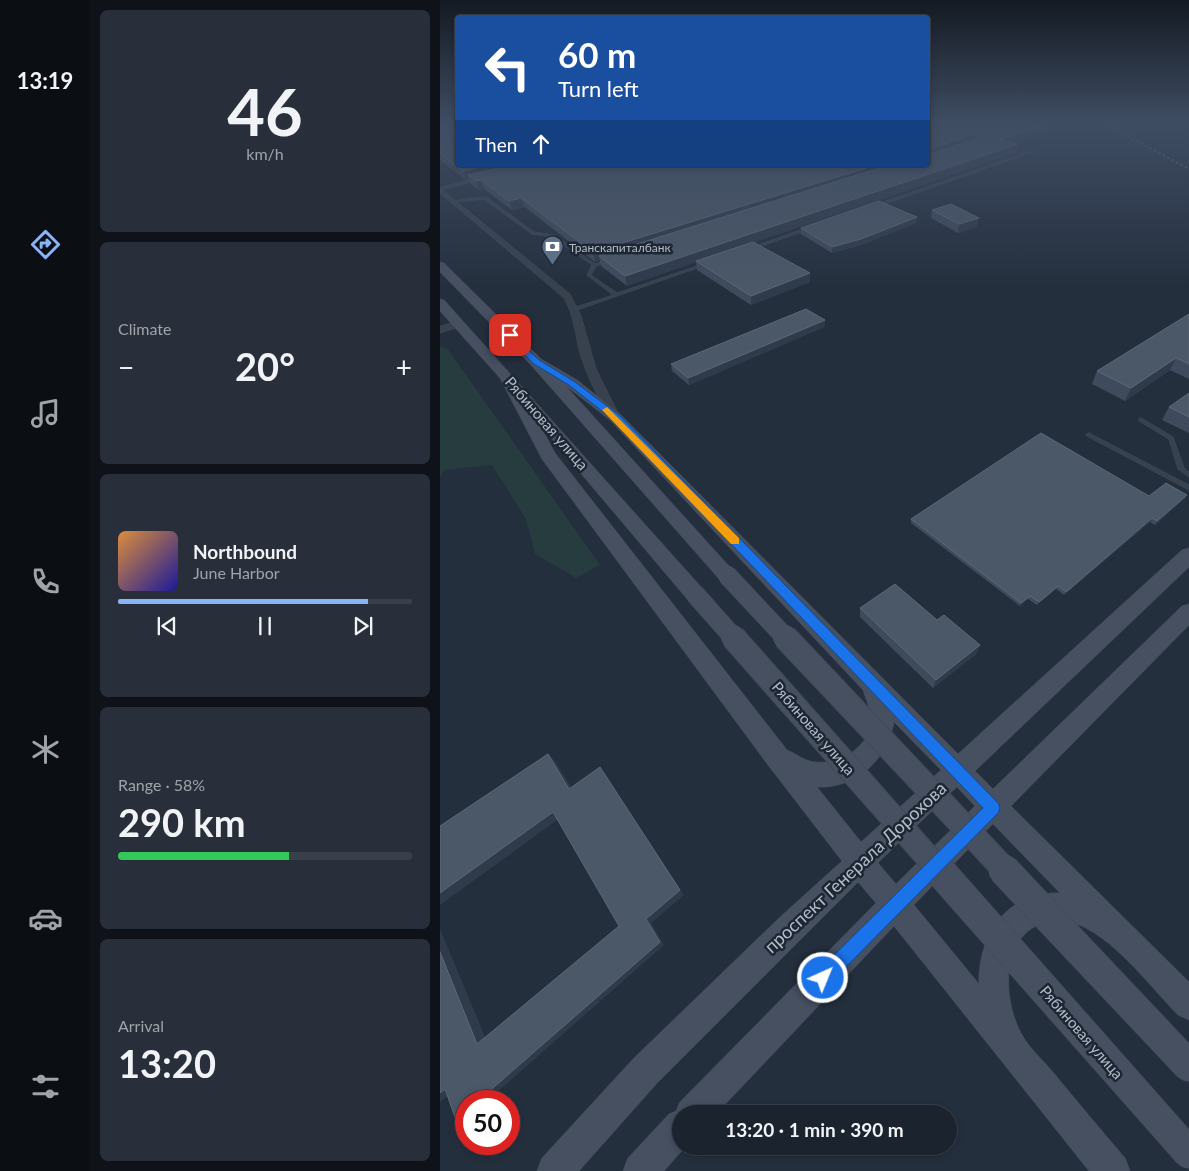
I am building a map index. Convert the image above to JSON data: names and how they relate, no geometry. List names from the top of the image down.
{
  "streets": {
    "main road": ["Рябиновая улица", "проспект Генерала Дорохова"]
  },
  "places": {
    "bank": ["Транскапиталбанк"]
  },
  "page": {
    "tabs": "13:19",
    "tile": [
      ["46", "km/h"],
      "Climate",
      ["Range · 58%", "290 km"],
      ["Arrival", "13:20"]
    ],
    "turn": ["60 m", "Turn left"],
    "then": "Then",
    "heat": ["−", "20°", "+"],
    "song": ["Northbound", "June Harbor"],
    "limit": "50",
    "trip": "13:20 · 1 min · 390 m"
  }
}
